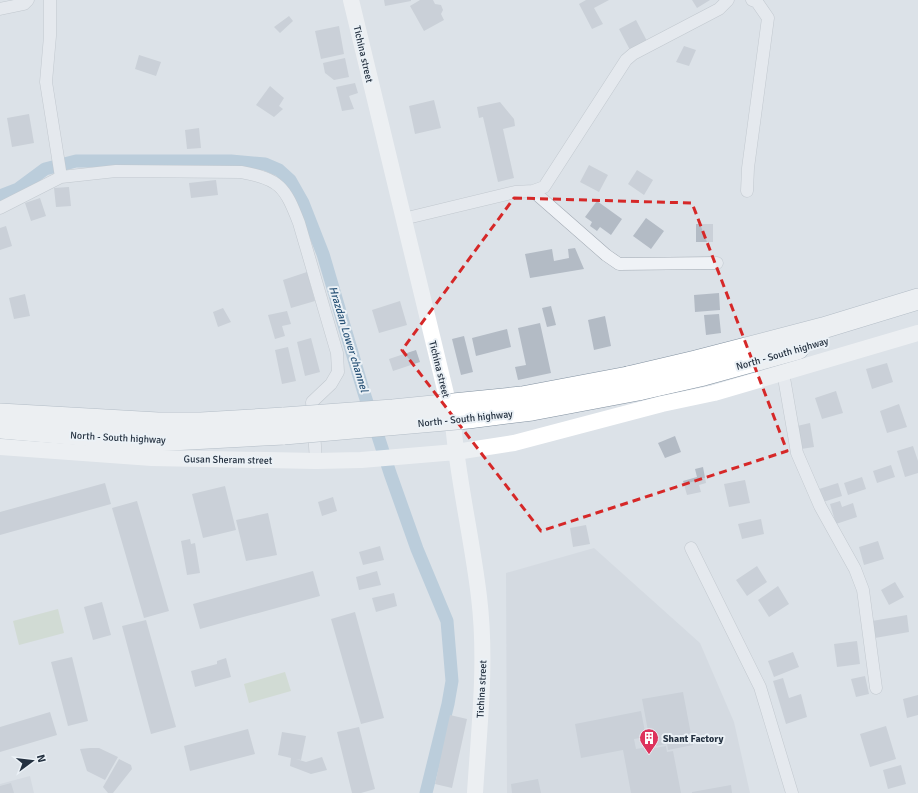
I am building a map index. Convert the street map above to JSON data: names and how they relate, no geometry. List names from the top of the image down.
{
  "streets": {
    "highway": ["North - South highway"],
    "street": ["Tichina street", "Gusan Sheram street"]
  },
  "crossings": [
    ["Tichina street", "Gusan Sheram street"]
  ],
  "water": ["Hrazdan Lower channel"],
  "places": {
    "building": ["Shant Factory"]
  },
  "north": "right"
}
